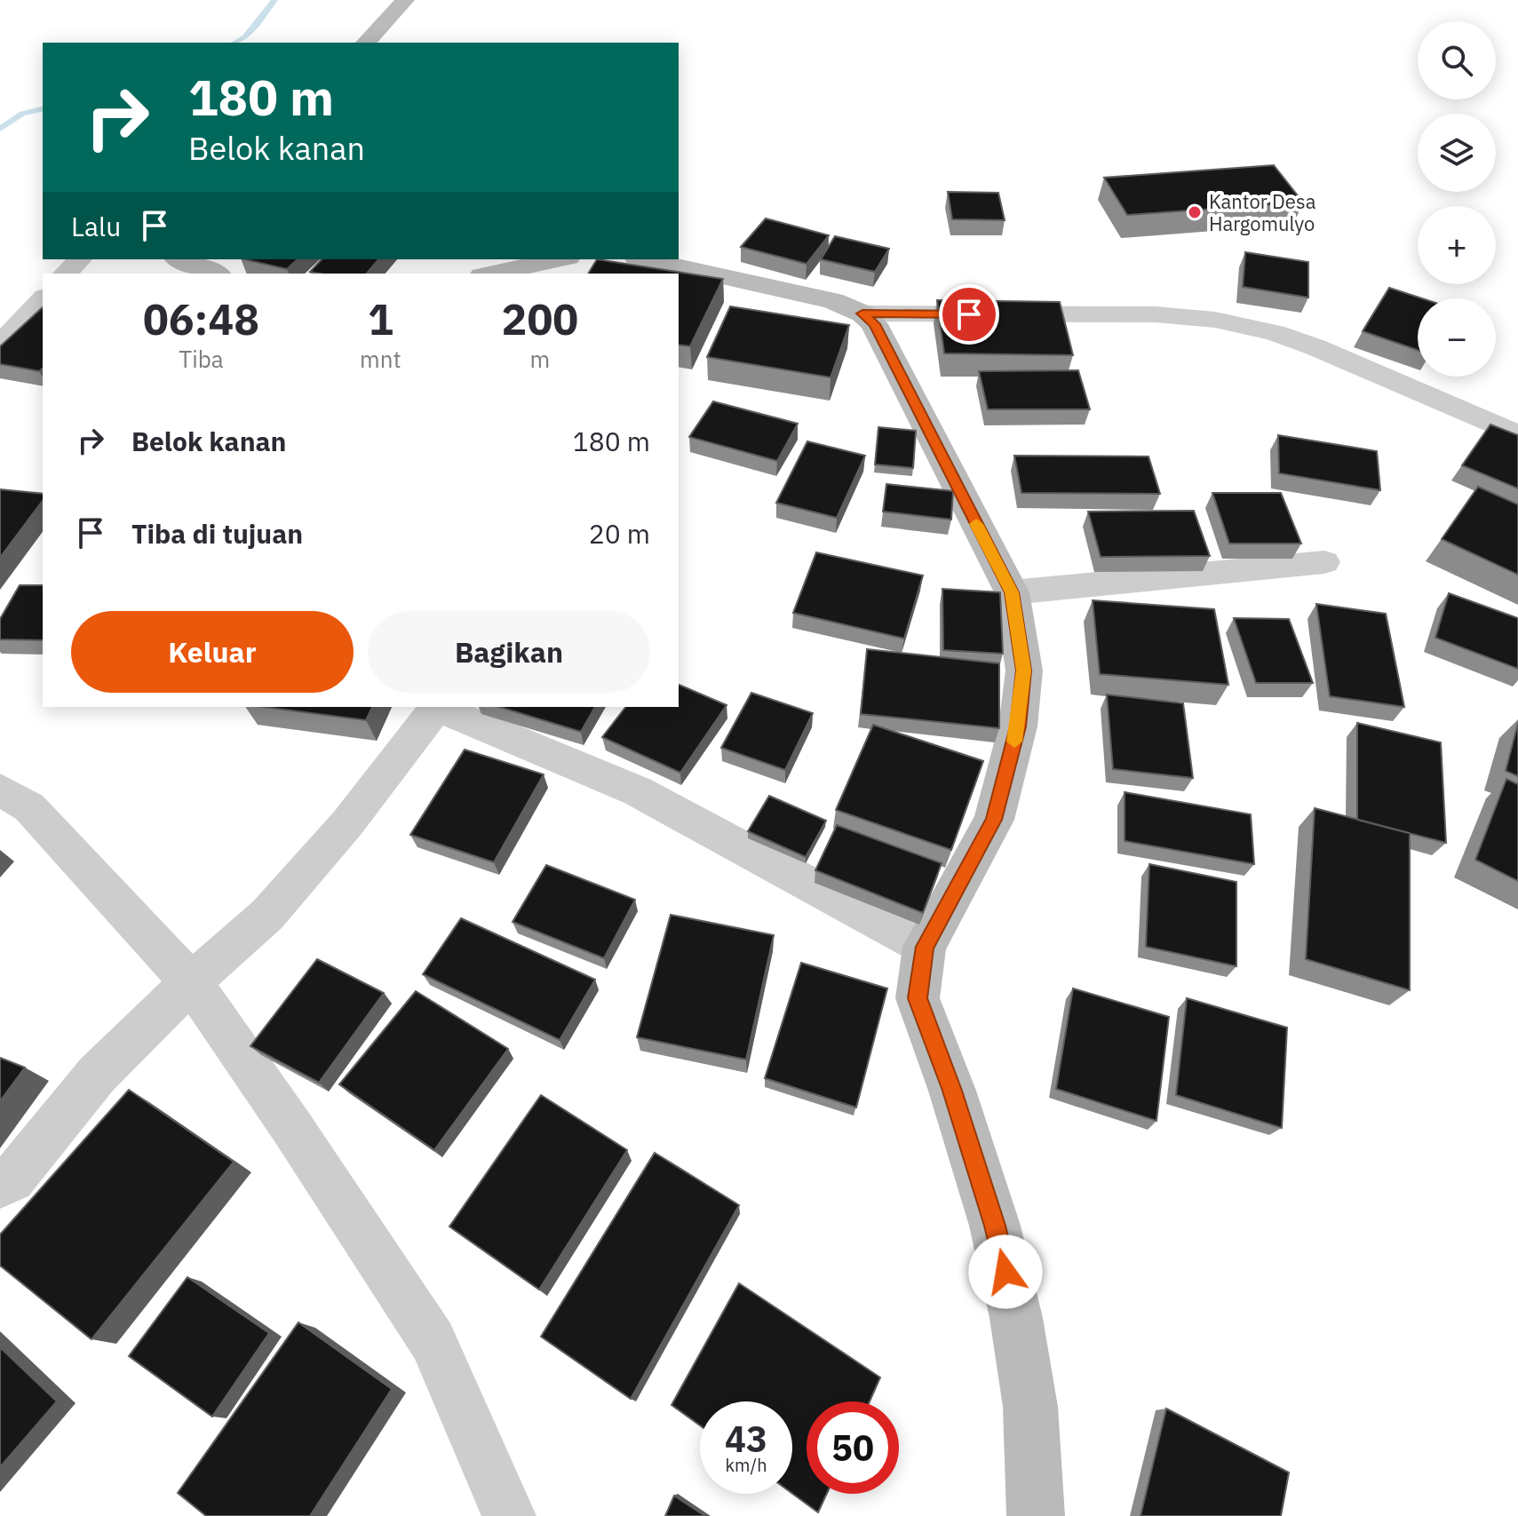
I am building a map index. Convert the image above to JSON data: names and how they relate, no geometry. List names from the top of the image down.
{
  "places": ["Kantor Desa Hargomulyo"],
  "page": {
    "map_buttons": ["+", "−"],
    "turn": ["180 m", "Belok kanan"],
    "then": "Lalu",
    "eta": [
      "06:48",
      "Tiba",
      "1",
      "mnt",
      "200",
      "m"
    ],
    "list": [
      {
        "name": "Belok kanan",
        "value": "180 m"
      },
      {
        "name": "Tiba di tujuan",
        "value": "20 m"
      }
    ],
    "buttons": ["Keluar", "Bagikan"],
    "speed": "43 km/h",
    "limit": "50"
  }
}
